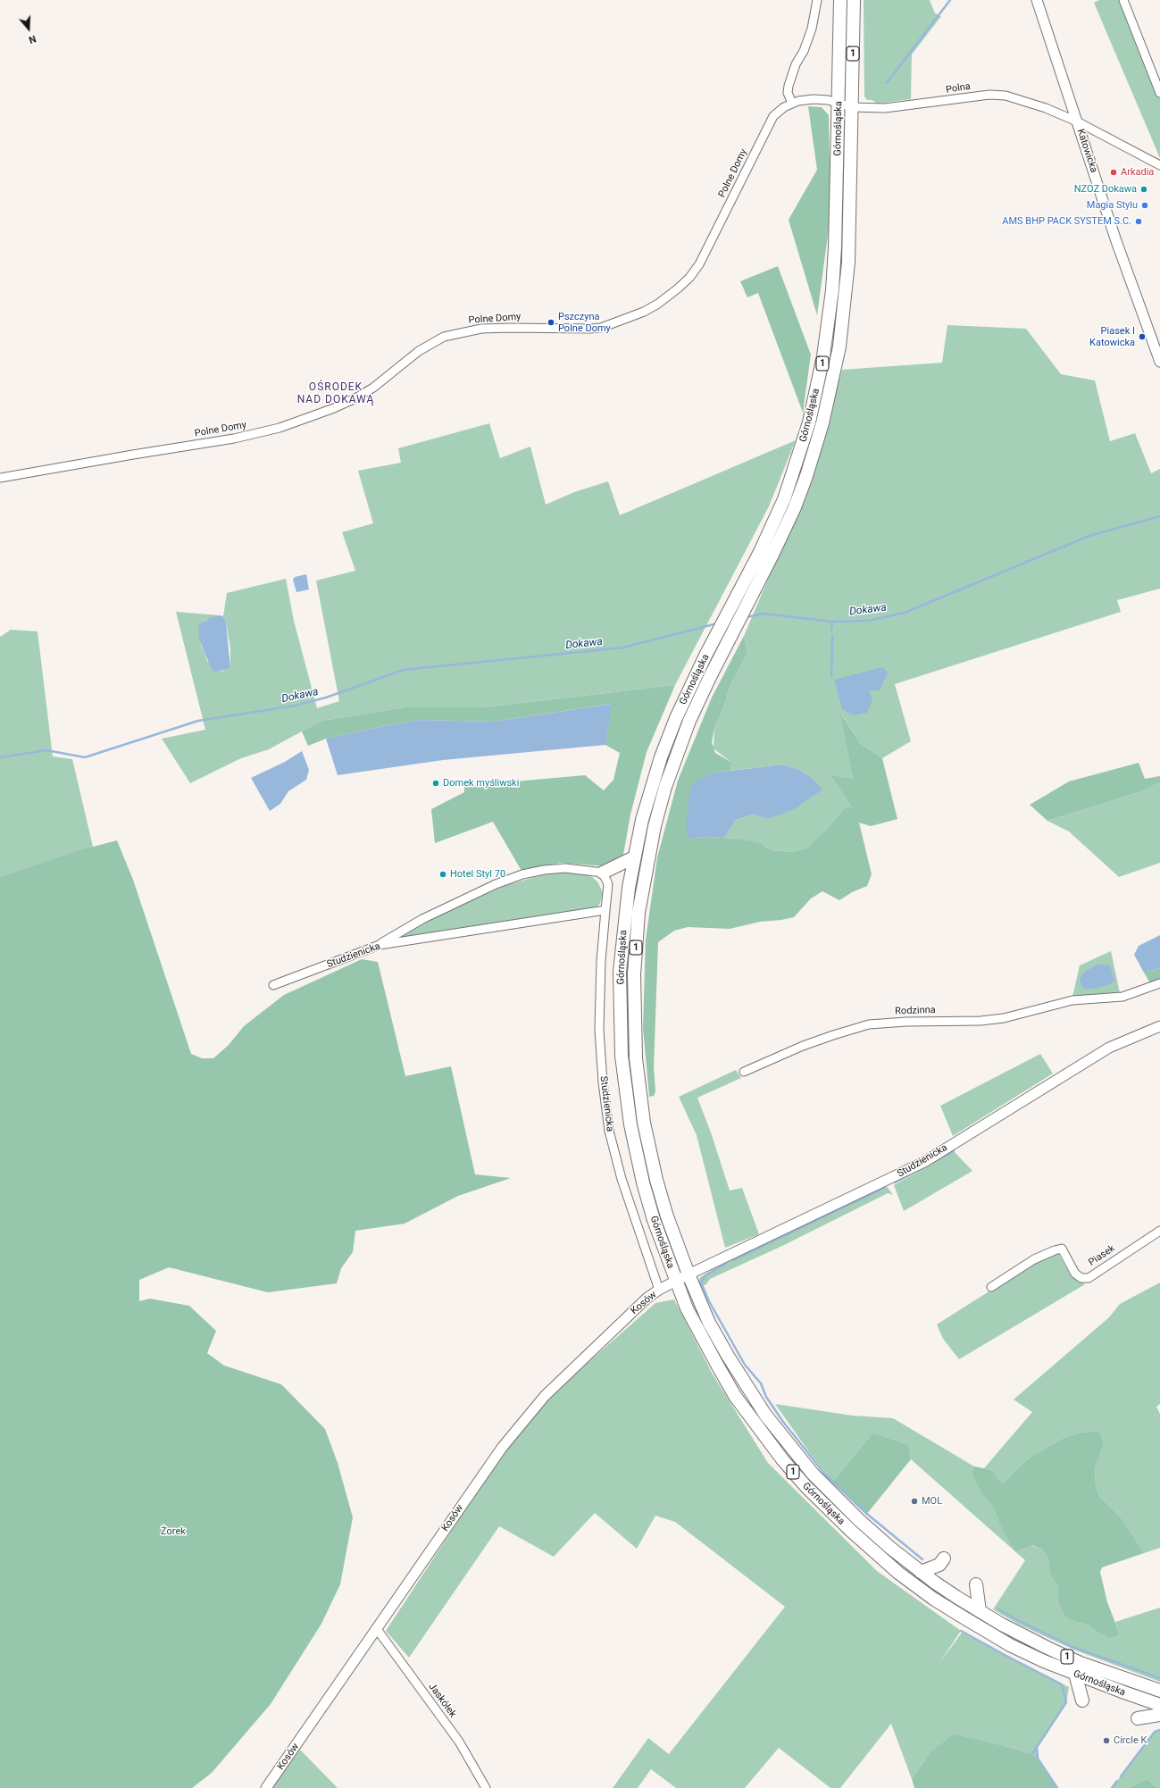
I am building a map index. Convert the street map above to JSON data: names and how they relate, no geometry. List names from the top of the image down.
{
  "streets": {
    "main road": ["1", "Górnośląska"],
    "street": [
      "Polna",
      "Katowicka",
      "Polne Domy",
      "Studzienicka",
      "Rodzinna",
      "Piasek",
      "Kosów",
      "Jaskółek"
    ]
  },
  "crossings": [
    ["Polna", "Górnośląska"],
    ["Polna", "Katowicka"],
    ["Polna", "Polne Domy"],
    ["Górnośląska", "Polne Domy"],
    ["Górnośląska", "Studzienicka"],
    ["Górnośląska", "Kosów"],
    ["Studzienicka", "Kosów"],
    ["Kosów", "Jaskółek"]
  ],
  "districts": ["OŚRODEK NAD DOKAWĄ"],
  "water": ["Dokawa"],
  "parks": ["Żorek"],
  "places": [
    "Arkadia",
    "NZOZ Dokawa",
    "Magia Stylu",
    "AMS BHP PACK SYSTEM S.C.",
    "Pszczyna Polne Domy",
    "Piasek I Katowicka",
    "Domek myśliwski",
    "Hotel Styl 70",
    "MOL",
    "Circle K"
  ],
  "north": "bottom"
}
